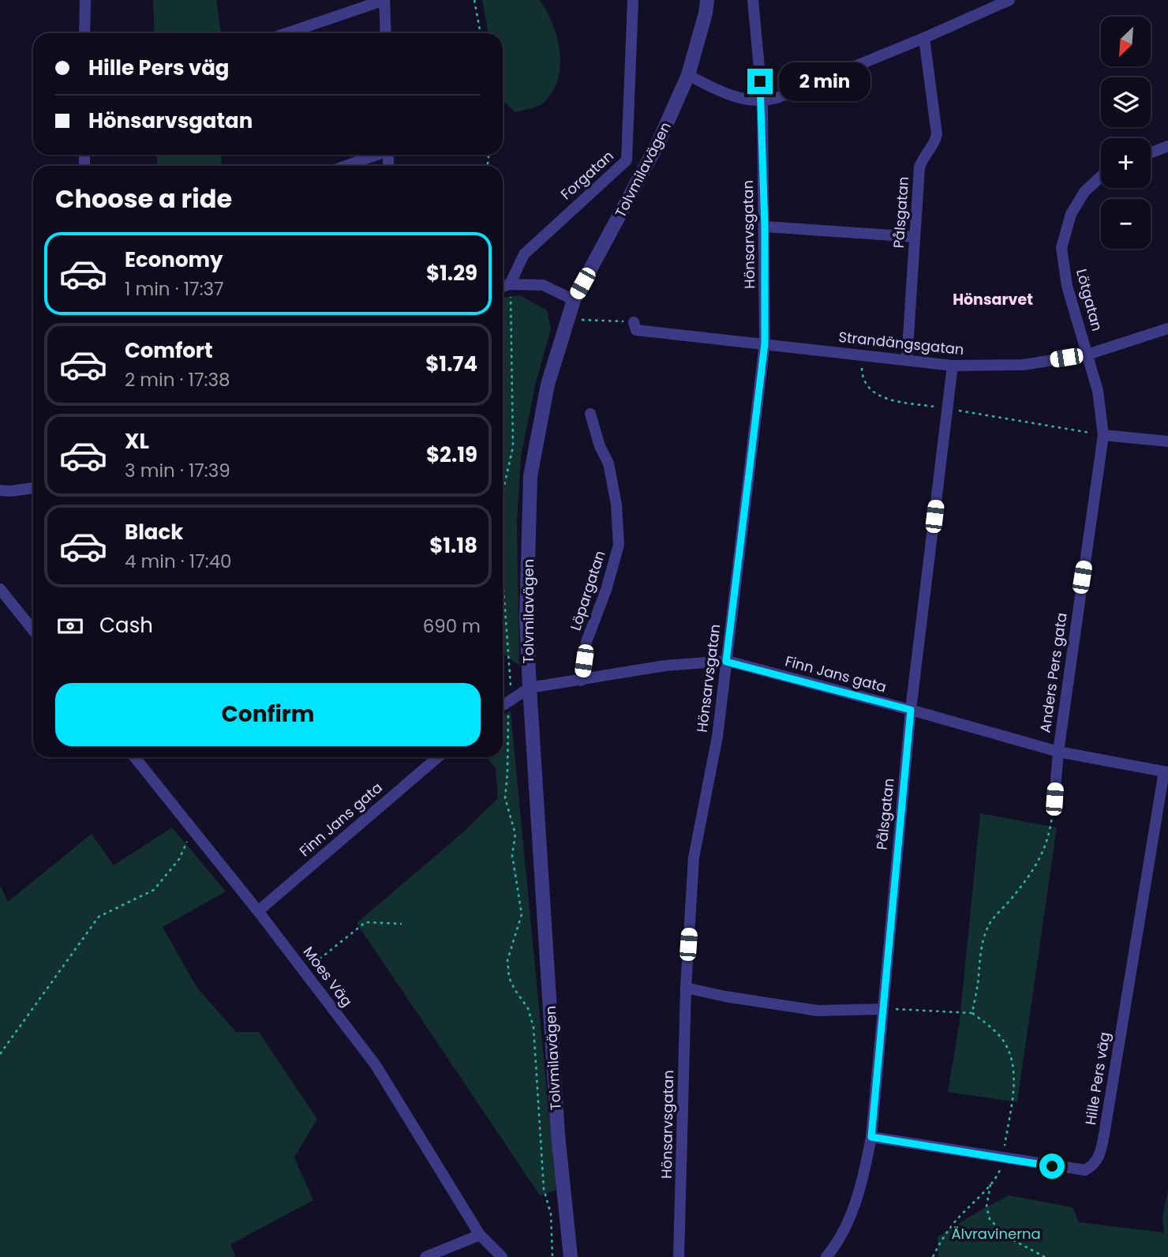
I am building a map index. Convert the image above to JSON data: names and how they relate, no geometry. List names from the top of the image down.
{
  "streets": {
    "street": [
      "Tolvmilavägen",
      "Forgatan",
      "Pålsgatan",
      "Hönsarvsgatan",
      "Lötgatan",
      "Strandängsgatan",
      "Löpargatan",
      "Anders Pers gata",
      "Finn Jans gata",
      "Moes Väg",
      "Hille Pers väg"
    ]
  },
  "crossings": [
    ["Tolvmilavägen", "Finn Jans gata"],
    ["Pålsgatan", "Strandängsgatan"],
    ["Pålsgatan", "Finn Jans gata"],
    ["Pålsgatan", "Hille Pers väg"],
    ["Hönsarvsgatan", "Strandängsgatan"],
    ["Hönsarvsgatan", "Finn Jans gata"],
    ["Lötgatan", "Strandängsgatan"],
    ["Lötgatan", "Anders Pers gata"],
    ["Strandängsgatan", "Anders Pers gata"],
    ["Löpargatan", "Finn Jans gata"],
    ["Anders Pers gata", "Finn Jans gata"],
    ["Finn Jans gata", "Moes Väg"],
    ["Finn Jans gata", "Hille Pers väg"]
  ],
  "districts": ["Hönsarvet"],
  "parks": ["Älvravinerna"],
  "north": "bottom left",
  "page": {
    "map_buttons": ["+", "−"],
    "banner": ["Hille Pers väg", "Hönsarvsgatan"],
    "bubble": "2 min",
    "heading": "Choose a ride",
    "list": [
      {
        "name": "Economy",
        "note": "1 min · 17:37",
        "value": "$1.29"
      },
      {
        "name": "Comfort",
        "note": "2 min · 17:38",
        "value": "$1.74"
      },
      {
        "name": "XL",
        "note": "3 min · 17:39",
        "value": "$2.19"
      },
      {
        "name": "Black",
        "note": "4 min · 17:40",
        "value": "$1.18"
      }
    ],
    "pay": ["Cash", "690 m"],
    "buttons": "Confirm"
  }
}
